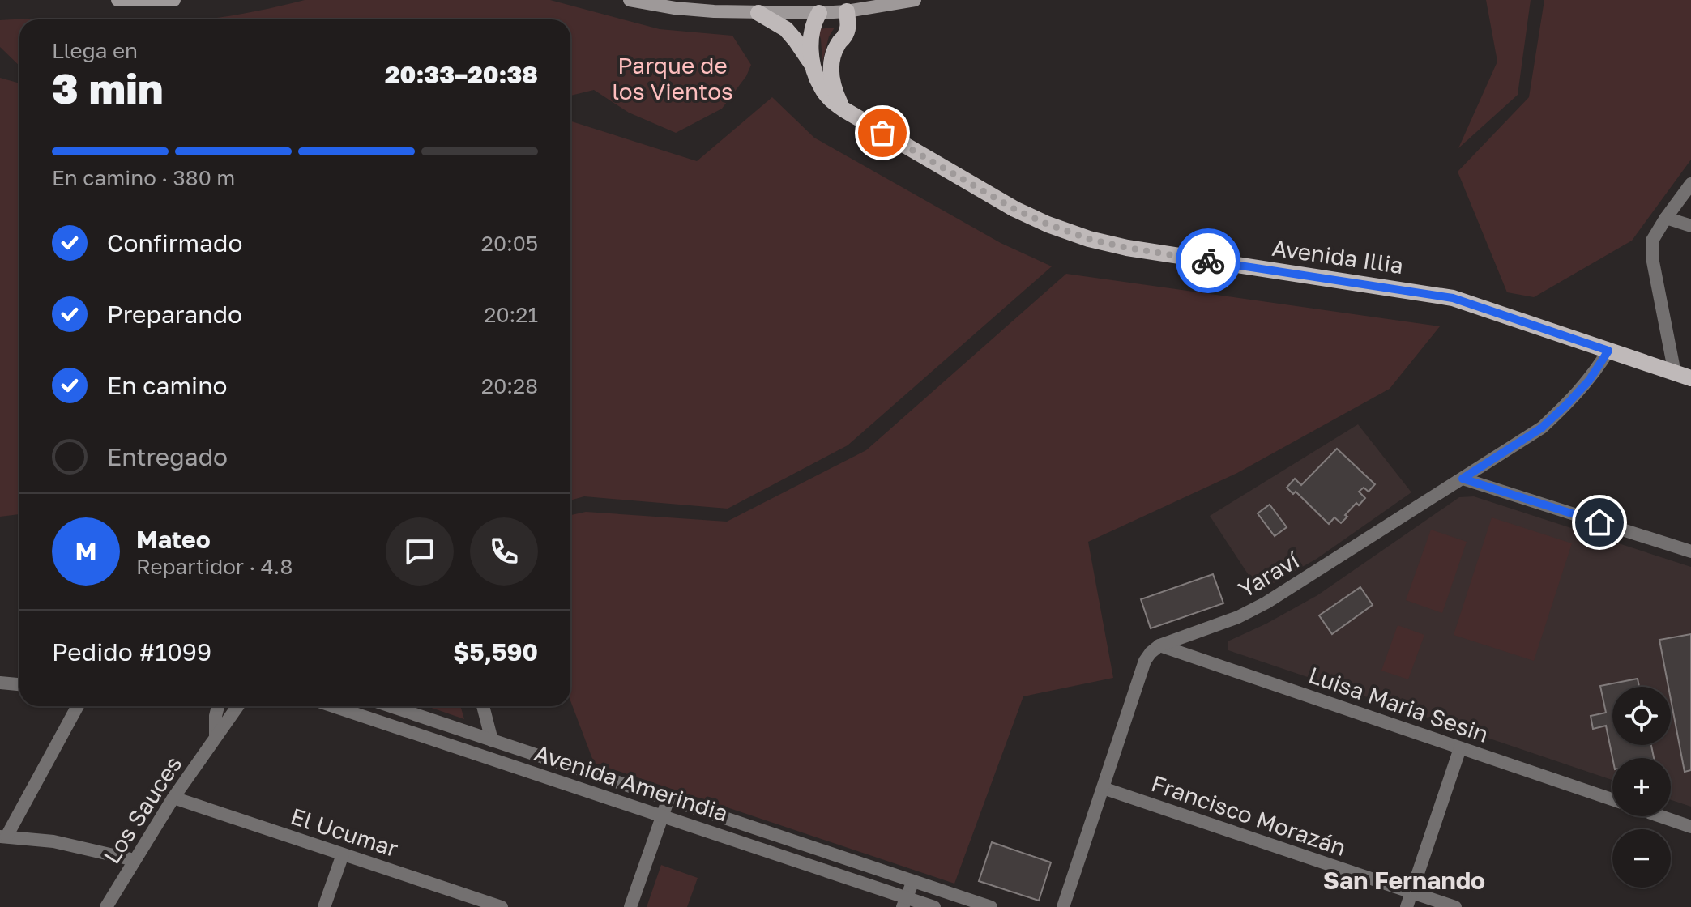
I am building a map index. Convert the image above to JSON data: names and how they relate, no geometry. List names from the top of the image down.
{
  "streets": {
    "main road": ["Avenida Illia"],
    "street": [
      "Yaraví",
      "Luisa Maria Sesin",
      "Avenida Amerindia",
      "Los Sauces",
      "Francisco Morazán",
      "El Ucumar"
    ]
  },
  "crossings": [
    ["Avenida Illia", "Yaraví"],
    ["Yaraví", "Luisa Maria Sesin"],
    ["Los Sauces", "El Ucumar"]
  ],
  "districts": ["San Fernando"],
  "parks": ["Parque de los Vientos"],
  "page": {
    "heading": ["3 min", "Llega en", "20:33–20:38"],
    "panel": [
      "Mateo",
      "Repartidor · 4.8",
      "Pedido #1099",
      "$5,590"
    ],
    "bar": "En camino · 380 m",
    "list": [
      ["Confirmado", "20:05"],
      ["Preparando", "20:21"],
      ["En camino", "20:28"],
      "Entregado"
    ],
    "round": "M",
    "map_buttons": ["+", "−"]
  }
}
